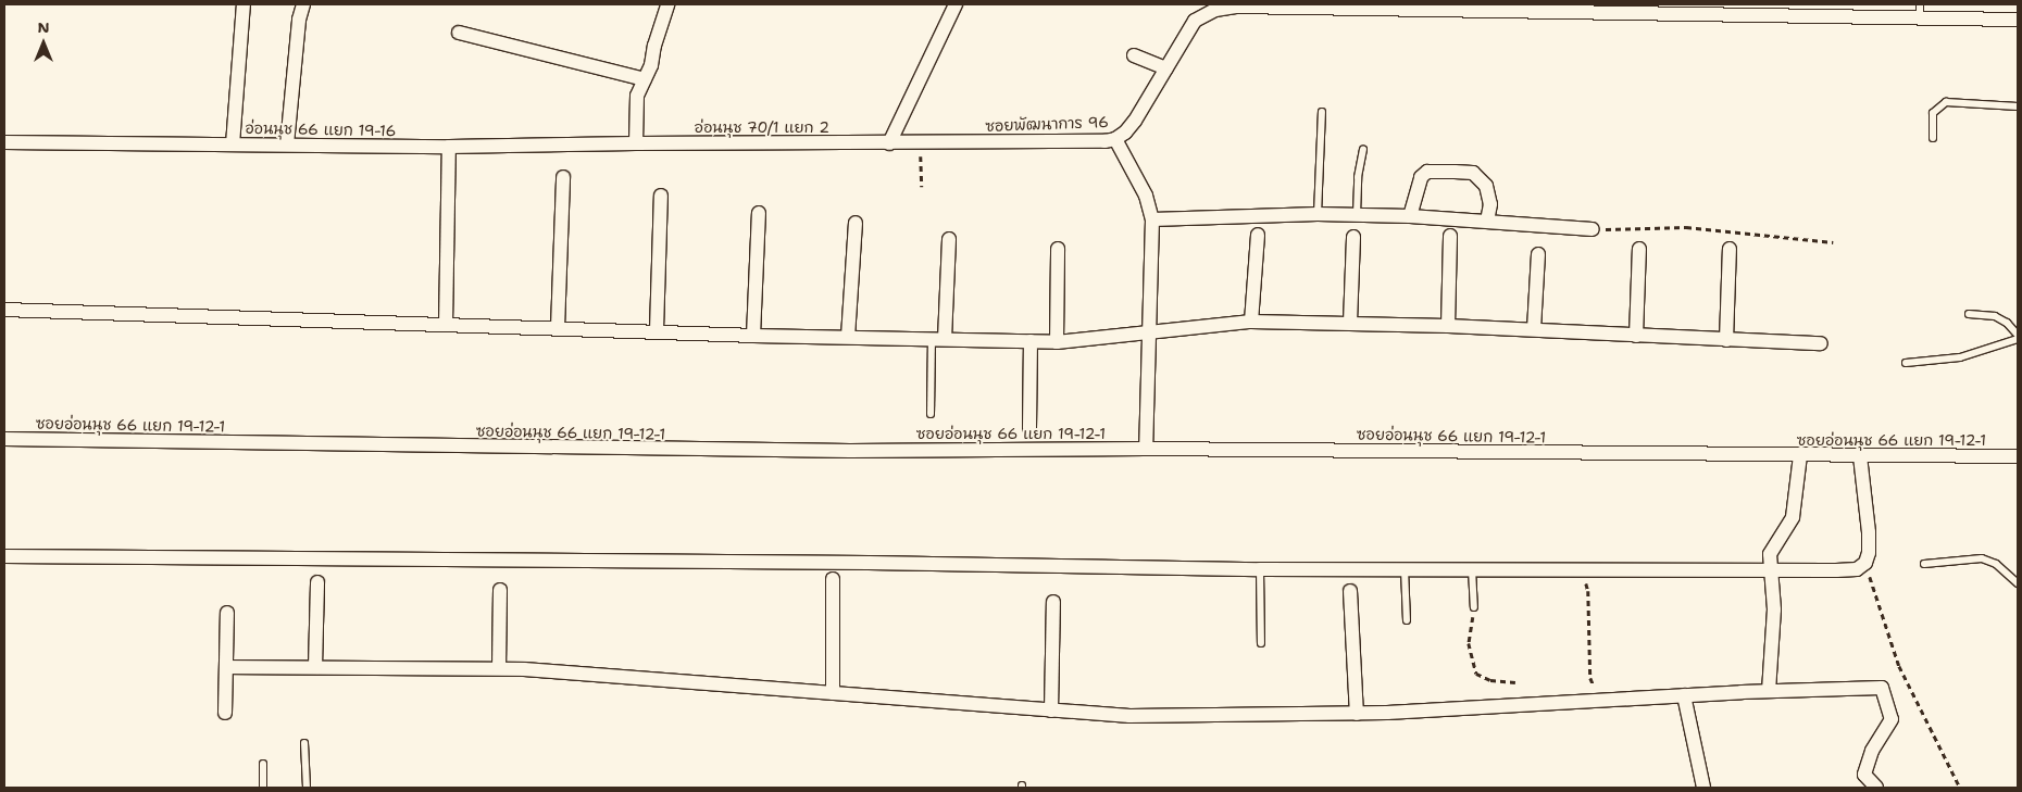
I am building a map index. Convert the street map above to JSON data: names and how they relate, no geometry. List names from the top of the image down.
{
  "streets": {
    "street": [
      "ซอยพัฒนาการ 96",
      "อ่อนนุช 70/1 แยก 2",
      "อ่อนนุช 66 แยก 19-16",
      "ซอยอ่อนนุช 66 แยก 19-12-1"
    ]
  },
  "crossings": [
    ["ซอยพัฒนาการ 96", "อ่อนนุช 70/1 แยก 2"],
    ["อ่อนนุช 70/1 แยก 2", "อ่อนนุช 66 แยก 19-16"]
  ],
  "north": "top"
}
